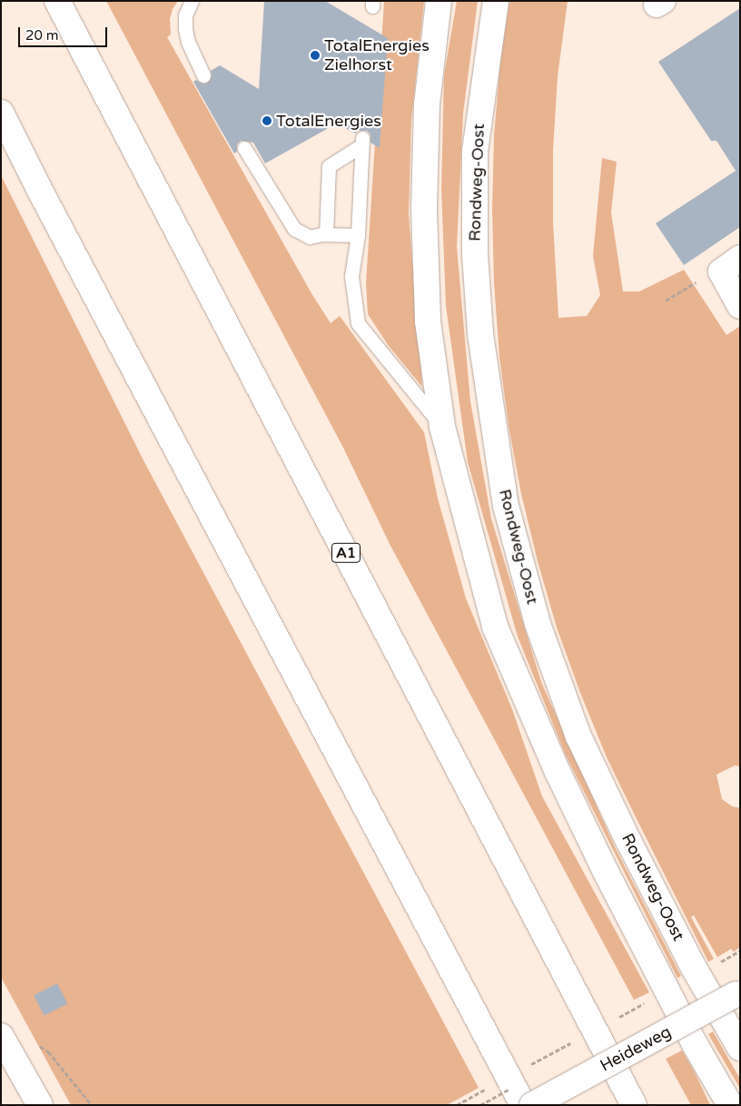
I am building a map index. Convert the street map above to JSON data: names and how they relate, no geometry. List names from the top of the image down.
{
  "streets": {
    "main road": ["Rondweg-Oost", "A1", "Heideweg"]
  },
  "places": ["TotalEnergies Zielhorst", "TotalEnergies"],
  "scale_bar": "20 m"
}
